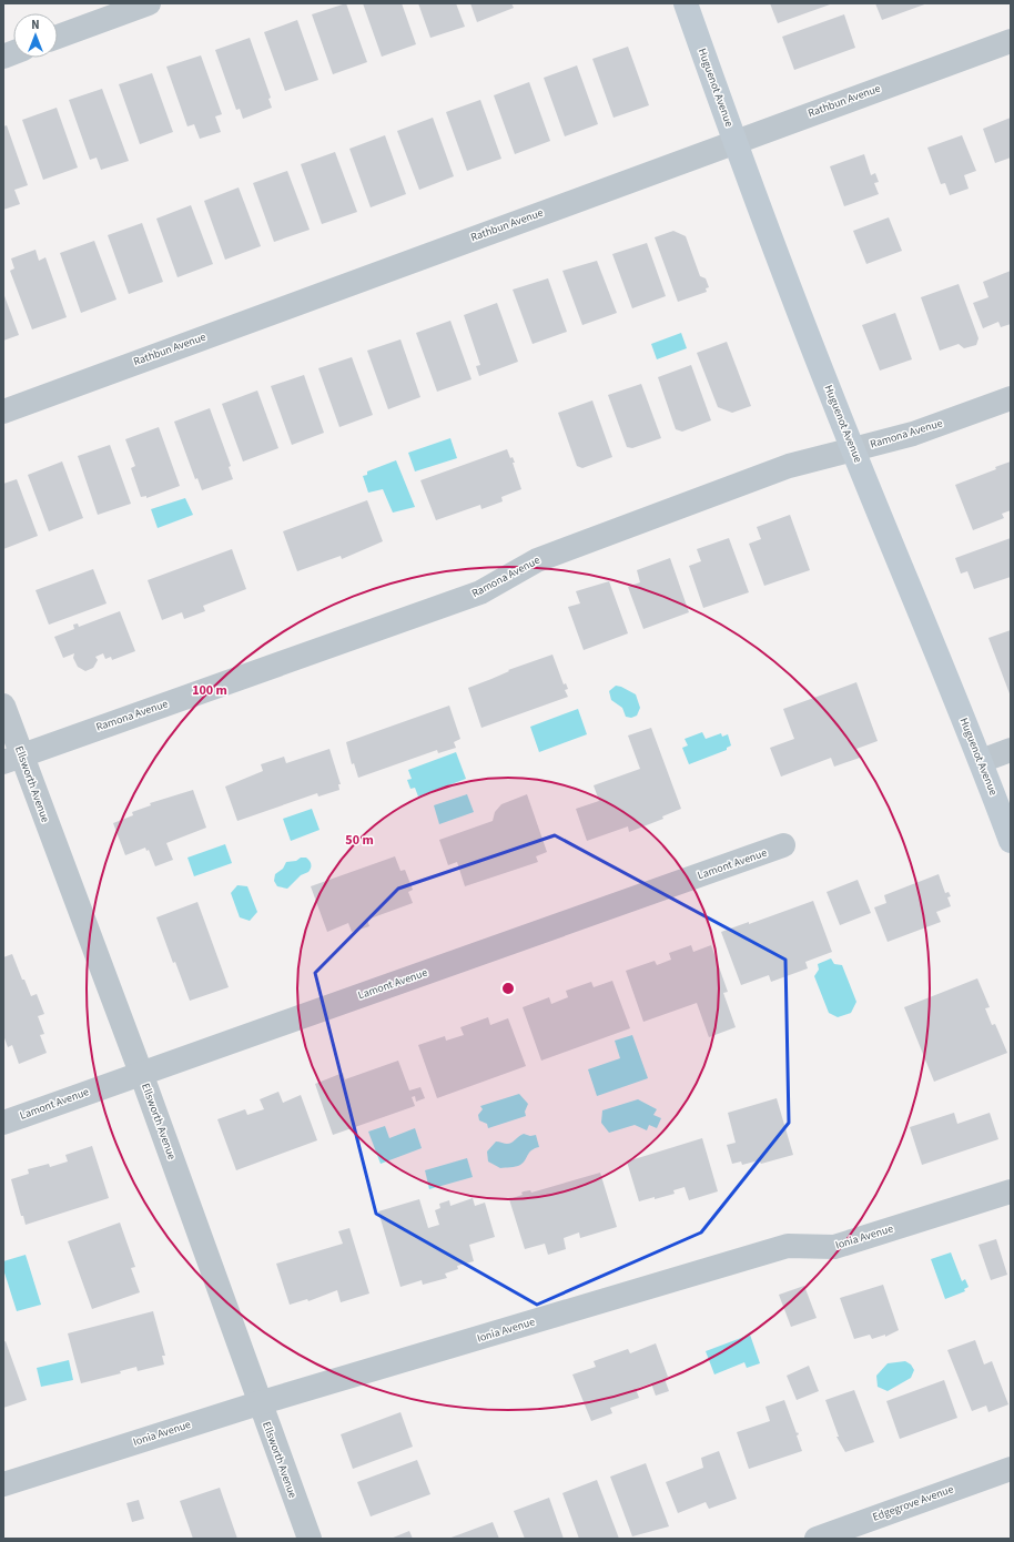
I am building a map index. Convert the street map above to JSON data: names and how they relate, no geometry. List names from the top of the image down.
{
  "streets": {
    "street": [
      "Huguenot Avenue",
      "Rathbun Avenue",
      "Ramona Avenue",
      "Ellsworth Avenue",
      "Lamont Avenue",
      "Ionia Avenue",
      "Edgegrove Avenue"
    ]
  },
  "crossings": [
    ["Huguenot Avenue", "Rathbun Avenue"],
    ["Huguenot Avenue", "Ramona Avenue"],
    ["Ramona Avenue", "Ellsworth Avenue"],
    ["Ellsworth Avenue", "Lamont Avenue"],
    ["Ellsworth Avenue", "Ionia Avenue"]
  ],
  "north": "top",
  "rings": ["100 m", "50 m"]
}
